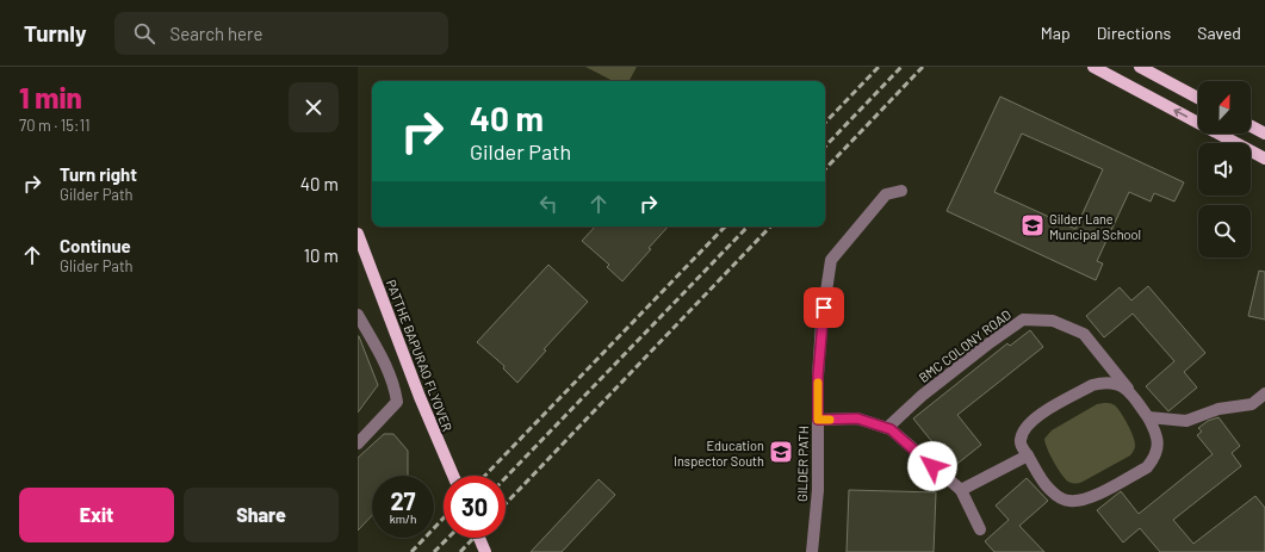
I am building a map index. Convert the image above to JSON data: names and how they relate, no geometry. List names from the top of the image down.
{
  "streets": {
    "main road": ["PATTHE BAPURAO FLYOVER"],
    "street": ["BMC COLONY ROAD", "GILDER PATH"]
  },
  "places": {
    "school or university": ["Gilder Lane Muncipal School", "Education Inspector South"]
  },
  "north": "top",
  "page": {
    "header": "Turnly",
    "search": "Search here",
    "nav": ["Map", "Directions", "Saved"],
    "heading": ["1 min", "70 m · 15:11"],
    "turn": ["40 m", "Gilder Path"],
    "list": [
      {
        "name": "Turn right",
        "note": "Gilder Path",
        "value": "40 m"
      },
      {
        "name": "Continue",
        "note": "Glider Path",
        "value": "10 m"
      }
    ],
    "speed": "27 km/h",
    "limit": "30",
    "buttons": ["Exit", "Share"]
  }
}
